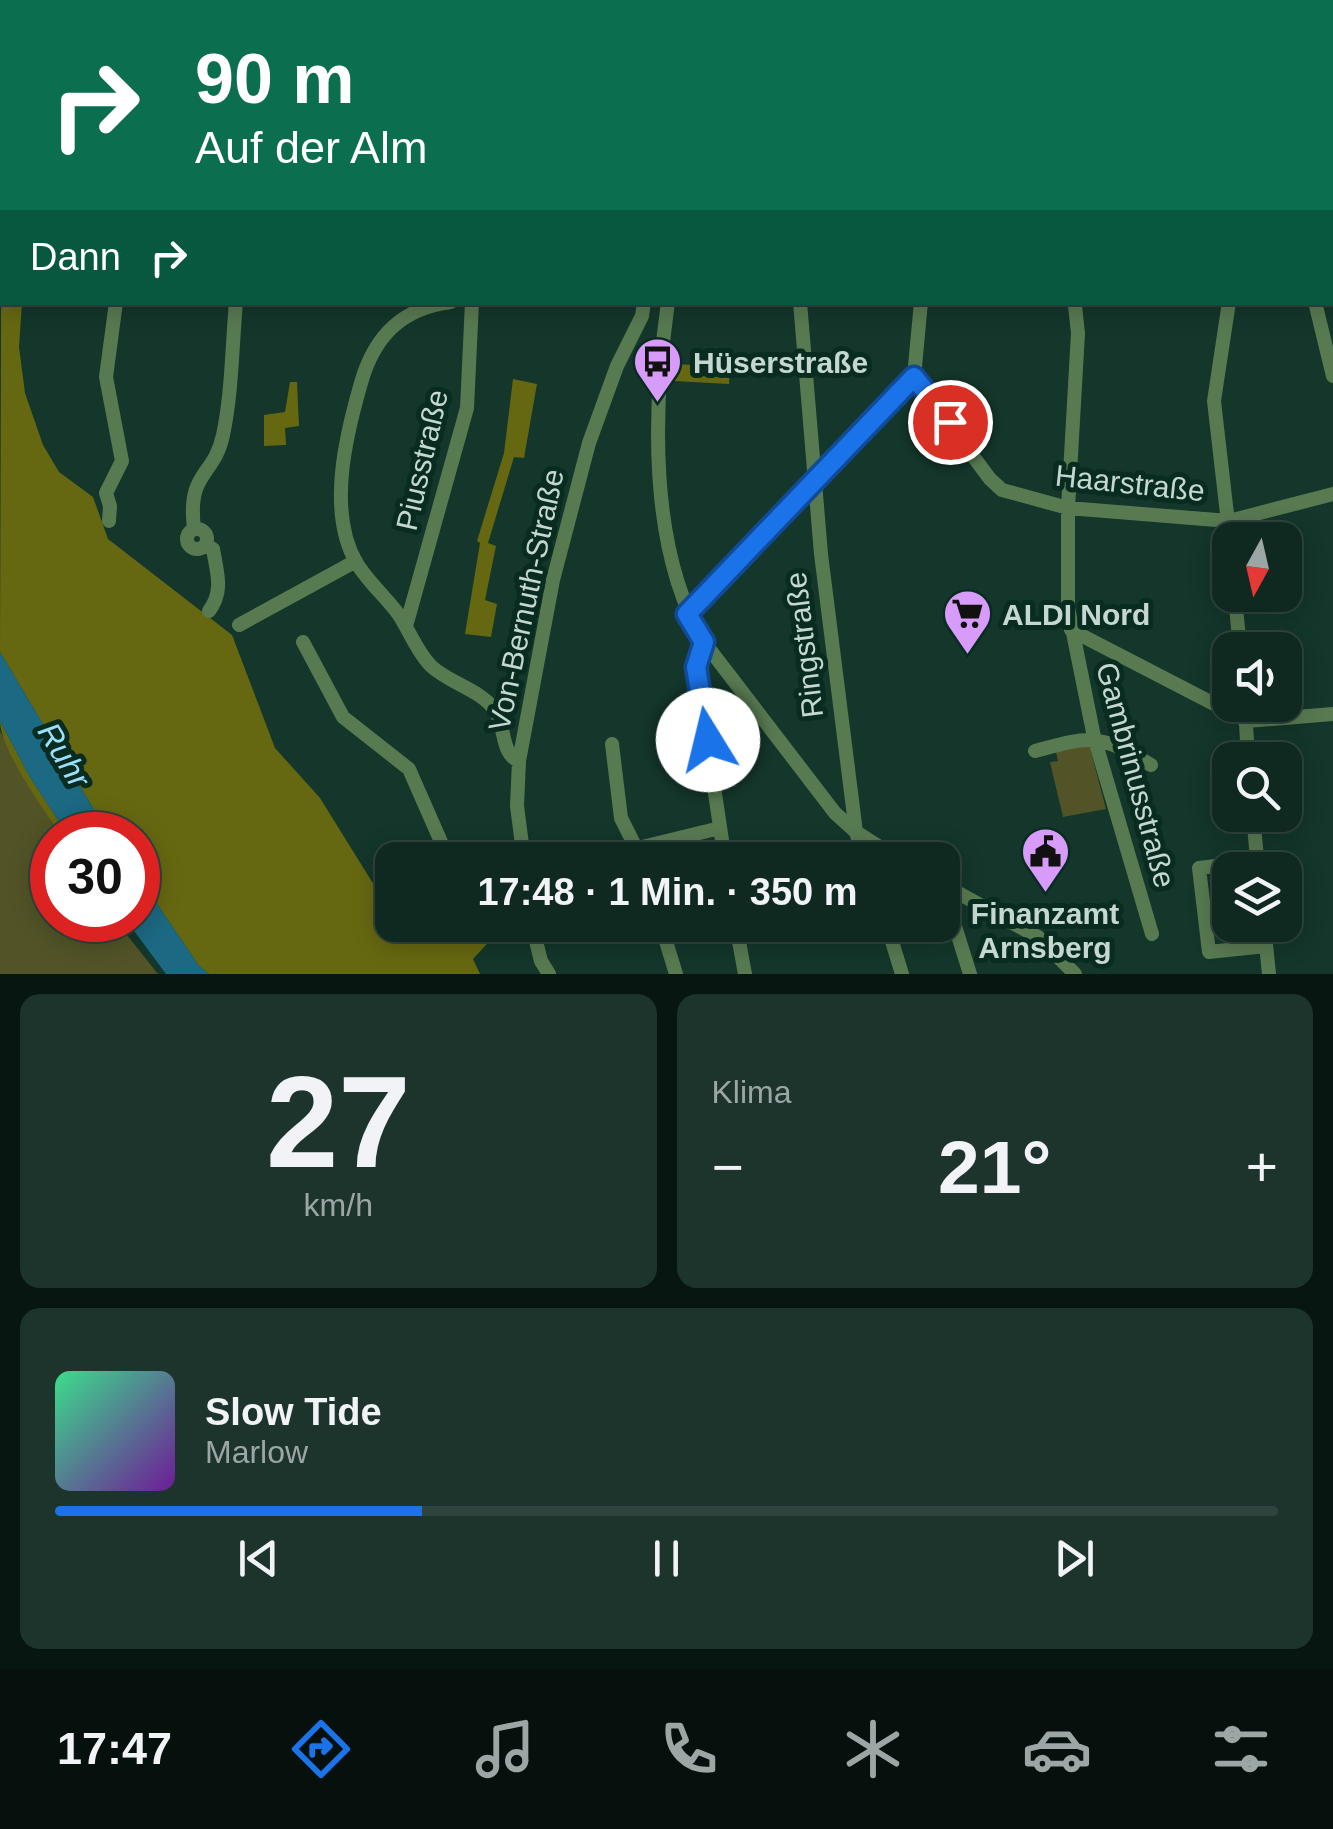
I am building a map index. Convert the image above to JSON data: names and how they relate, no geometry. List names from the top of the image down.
{
  "streets": {
    "street": [
      "Piusstraße",
      "Haarstraße",
      "Von-Bernuth-Straße",
      "Ringstraße",
      "Gambrinusstraße"
    ]
  },
  "crossings": [
    ["Haarstraße", "Gambrinusstraße"]
  ],
  "water": ["Ruhr"],
  "places": {
    "bus stop": ["Hüserstraße"],
    "supermarket": ["ALDI Nord"],
    "public building": ["Finanzamt Arnsberg"]
  },
  "north": "bottom",
  "page": {
    "turn": ["90 m", "Auf der Alm"],
    "then": "Dann",
    "limit": "30",
    "trip": "17:48 · 1 Min. · 350 m",
    "tile": [
      ["27", "km/h"],
      "Klima"
    ],
    "heat": ["−", "21°", "+"],
    "song": ["Slow Tide", "Marlow"],
    "tabs": "17:47"
  }
}
